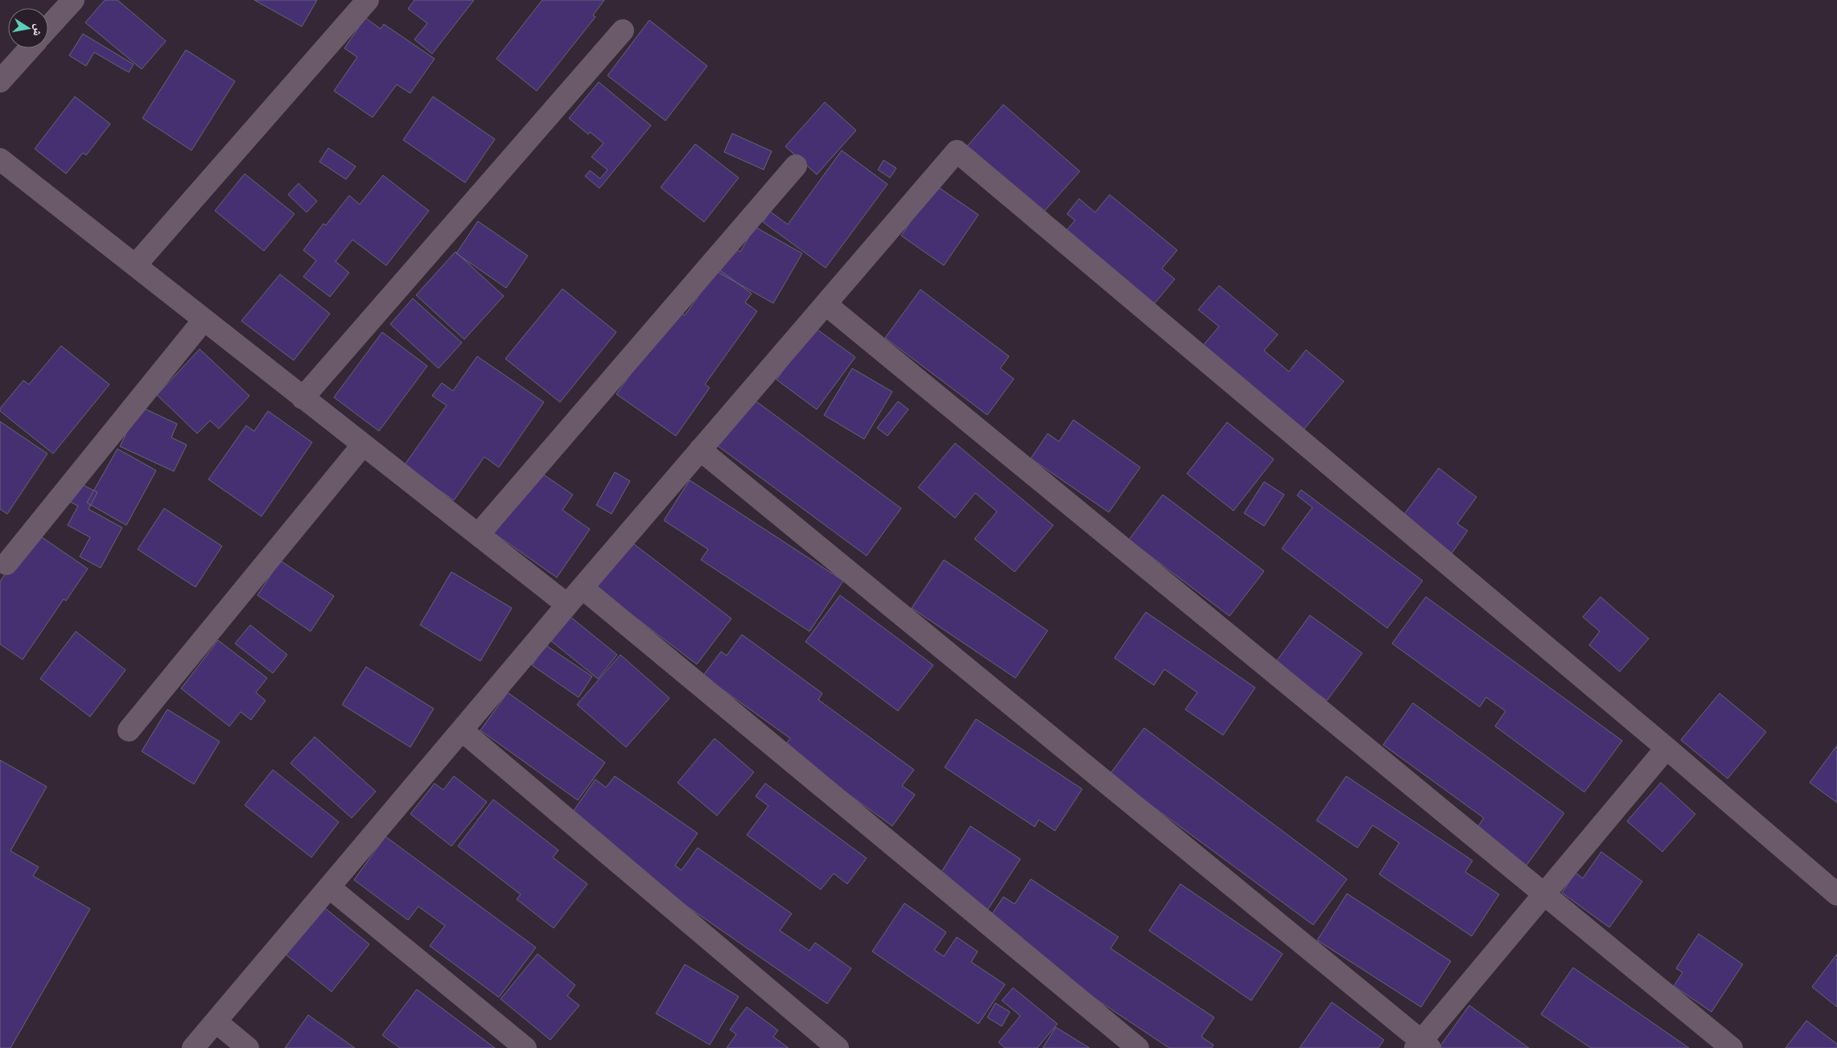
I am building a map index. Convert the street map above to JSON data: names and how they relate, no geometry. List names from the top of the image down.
{
  "north": "right"
}
